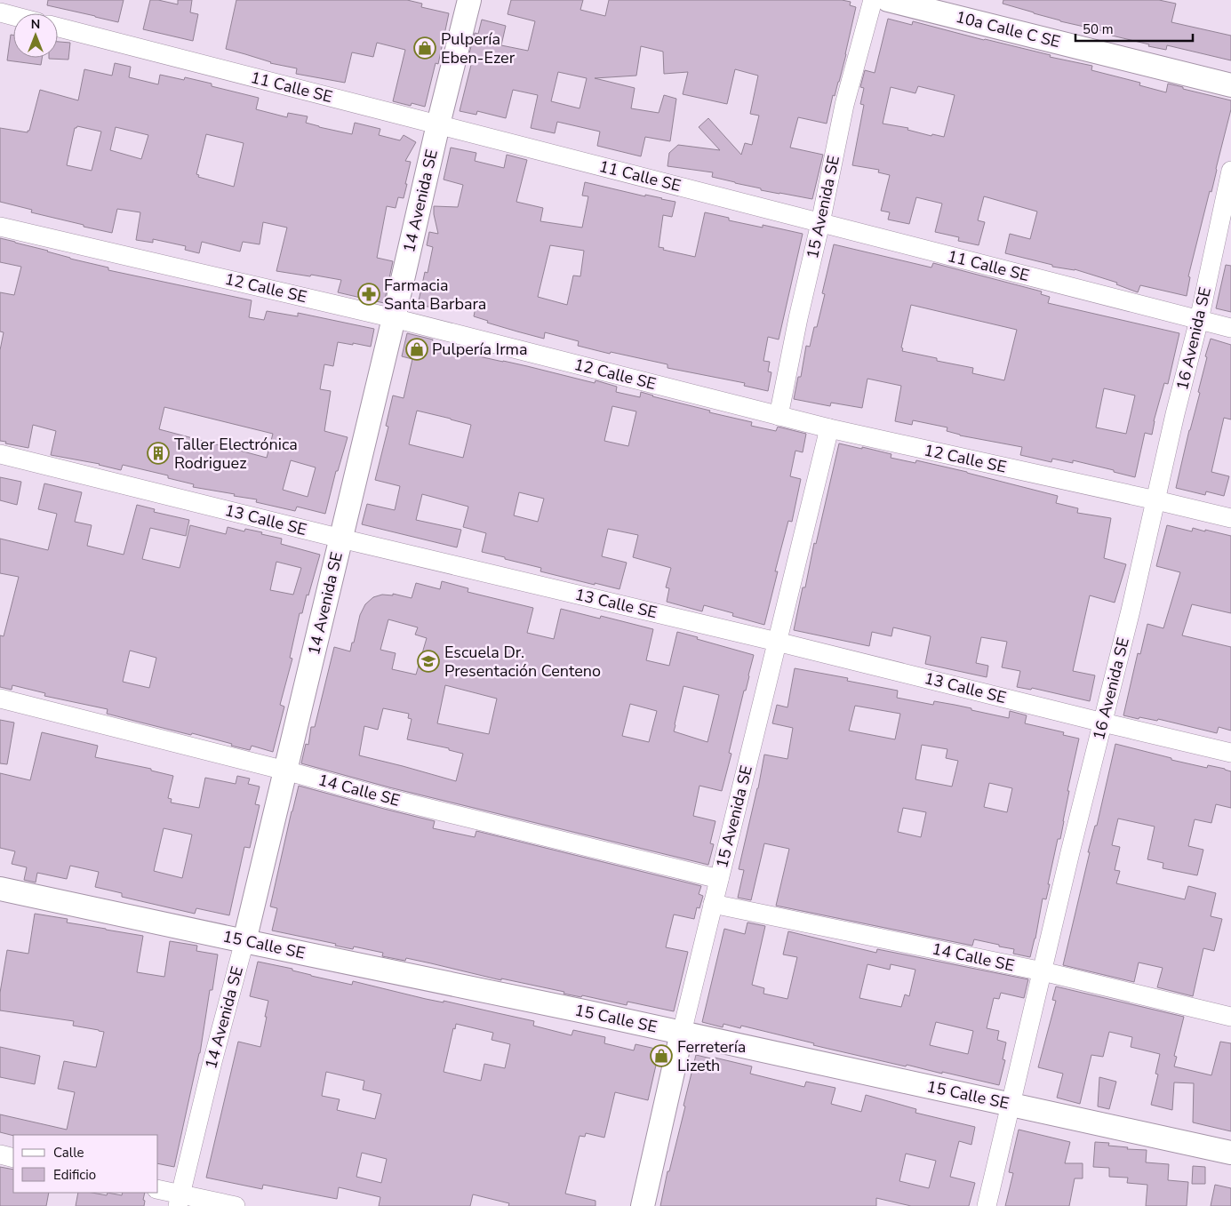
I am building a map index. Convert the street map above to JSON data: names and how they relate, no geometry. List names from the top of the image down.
{
  "streets": {
    "street": [
      "10a Calle C SE",
      "11 Calle SE",
      "14 Avenida SE",
      "15 Avenida SE",
      "12 Calle SE",
      "16 Avenida SE",
      "13 Calle SE",
      "14 Calle SE",
      "15 Calle SE"
    ]
  },
  "crossings": [
    ["11 Calle SE", "14 Avenida SE"],
    ["11 Calle SE", "15 Avenida SE"],
    ["11 Calle SE", "16 Avenida SE"],
    ["14 Avenida SE", "12 Calle SE"],
    ["14 Avenida SE", "13 Calle SE"],
    ["14 Avenida SE", "14 Calle SE"],
    ["14 Avenida SE", "15 Calle SE"],
    ["15 Avenida SE", "12 Calle SE"],
    ["15 Avenida SE", "13 Calle SE"],
    ["15 Avenida SE", "14 Calle SE"],
    ["15 Avenida SE", "15 Calle SE"],
    ["12 Calle SE", "16 Avenida SE"],
    ["16 Avenida SE", "13 Calle SE"],
    ["16 Avenida SE", "14 Calle SE"],
    ["16 Avenida SE", "15 Calle SE"]
  ],
  "places": {
    "shop": ["Pulpería Eben-Ezer", "Pulpería Irma", "Ferretería Lizeth"],
    "pharmacy": ["Farmacia Santa Barbara"],
    "building": ["Taller Electrónica Rodriguez"],
    "school or university": ["Escuela Dr. Presentación Centeno"]
  },
  "legend": ["Calle", "Edificio"],
  "scale_bar": "50 m",
  "north": "top"
}
